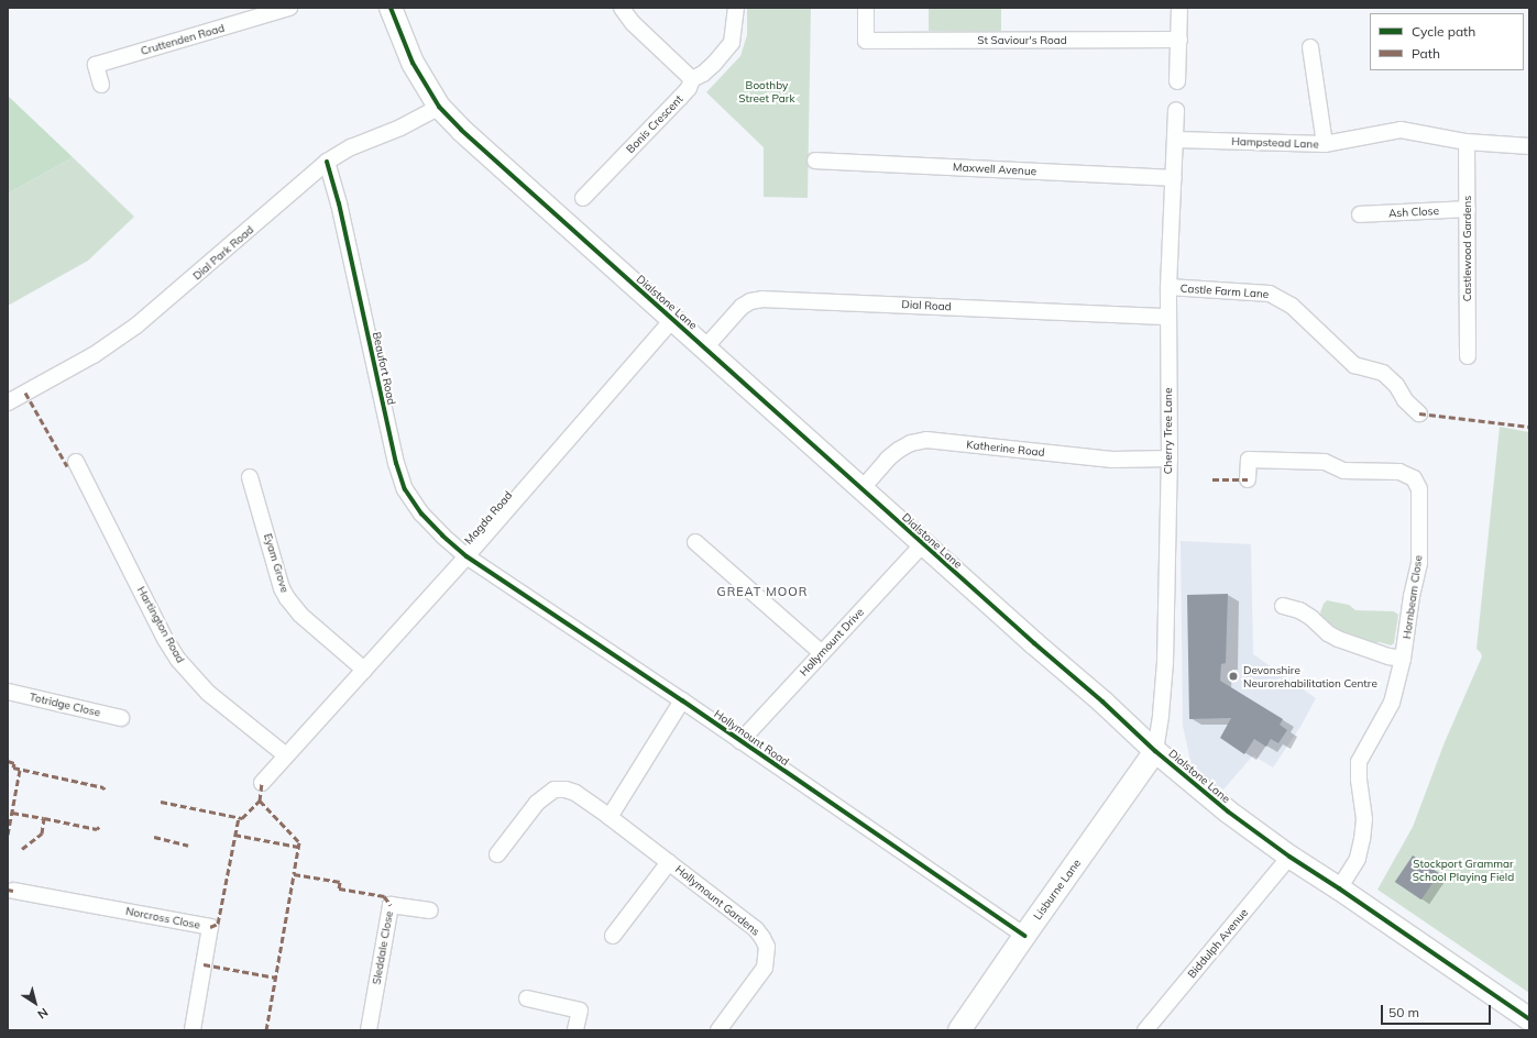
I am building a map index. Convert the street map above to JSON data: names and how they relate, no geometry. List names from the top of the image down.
{
  "streets": {
    "street": [
      "Cruttenden Road",
      "St Saviour's Road",
      "Bonis Crescent",
      "Hampstead Lane",
      "Maxwell Avenue",
      "Ash Close",
      "Castlewood Gardens",
      "Dial Park Road",
      "Castle Farm Lane",
      "Dialstone Lane",
      "Dial Road",
      "Beaufort Road",
      "Cherry Tree Lane",
      "Katherine Road",
      "Magda Road",
      "Eyam Grove",
      "Hornbeam Close",
      "Hartington Road",
      "Hollymount Drive",
      "Totridge Close",
      "Hollymount Road",
      "Lisburne Lane",
      "Hollymount Gardens",
      "Norcross Close",
      "Biddulph Avenue",
      "Sleddale Close"
    ]
  },
  "crossings": [
    ["Hampstead Lane", "Castlewood Gardens"],
    ["Hampstead Lane", "Cherry Tree Lane"],
    ["Maxwell Avenue", "Cherry Tree Lane"],
    ["Ash Close", "Castlewood Gardens"],
    ["Dial Park Road", "Dialstone Lane"],
    ["Dial Park Road", "Beaufort Road"],
    ["Castle Farm Lane", "Cherry Tree Lane"],
    ["Dialstone Lane", "Dial Road"],
    ["Dialstone Lane", "Cherry Tree Lane"],
    ["Dialstone Lane", "Katherine Road"],
    ["Dialstone Lane", "Magda Road"],
    ["Dialstone Lane", "Hornbeam Close"],
    ["Dialstone Lane", "Hollymount Drive"],
    ["Dialstone Lane", "Lisburne Lane"],
    ["Dialstone Lane", "Biddulph Avenue"],
    ["Dial Road", "Cherry Tree Lane"],
    ["Beaufort Road", "Magda Road"],
    ["Beaufort Road", "Hollymount Road"],
    ["Cherry Tree Lane", "Katherine Road"],
    ["Cherry Tree Lane", "Lisburne Lane"],
    ["Magda Road", "Eyam Grove"],
    ["Magda Road", "Hartington Road"],
    ["Magda Road", "Hollymount Road"],
    ["Hollymount Drive", "Hollymount Road"],
    ["Hollymount Road", "Lisburne Lane"]
  ],
  "districts": ["GREAT MOOR"],
  "parks": ["Boothby Street Park", "Stockport Grammar School Playing Field"],
  "places": ["Devonshire Neurorehabilitation Centre"],
  "legend": ["Cycle path", "Path"],
  "scale_bar": "50 m",
  "north": "bottom right"
}
